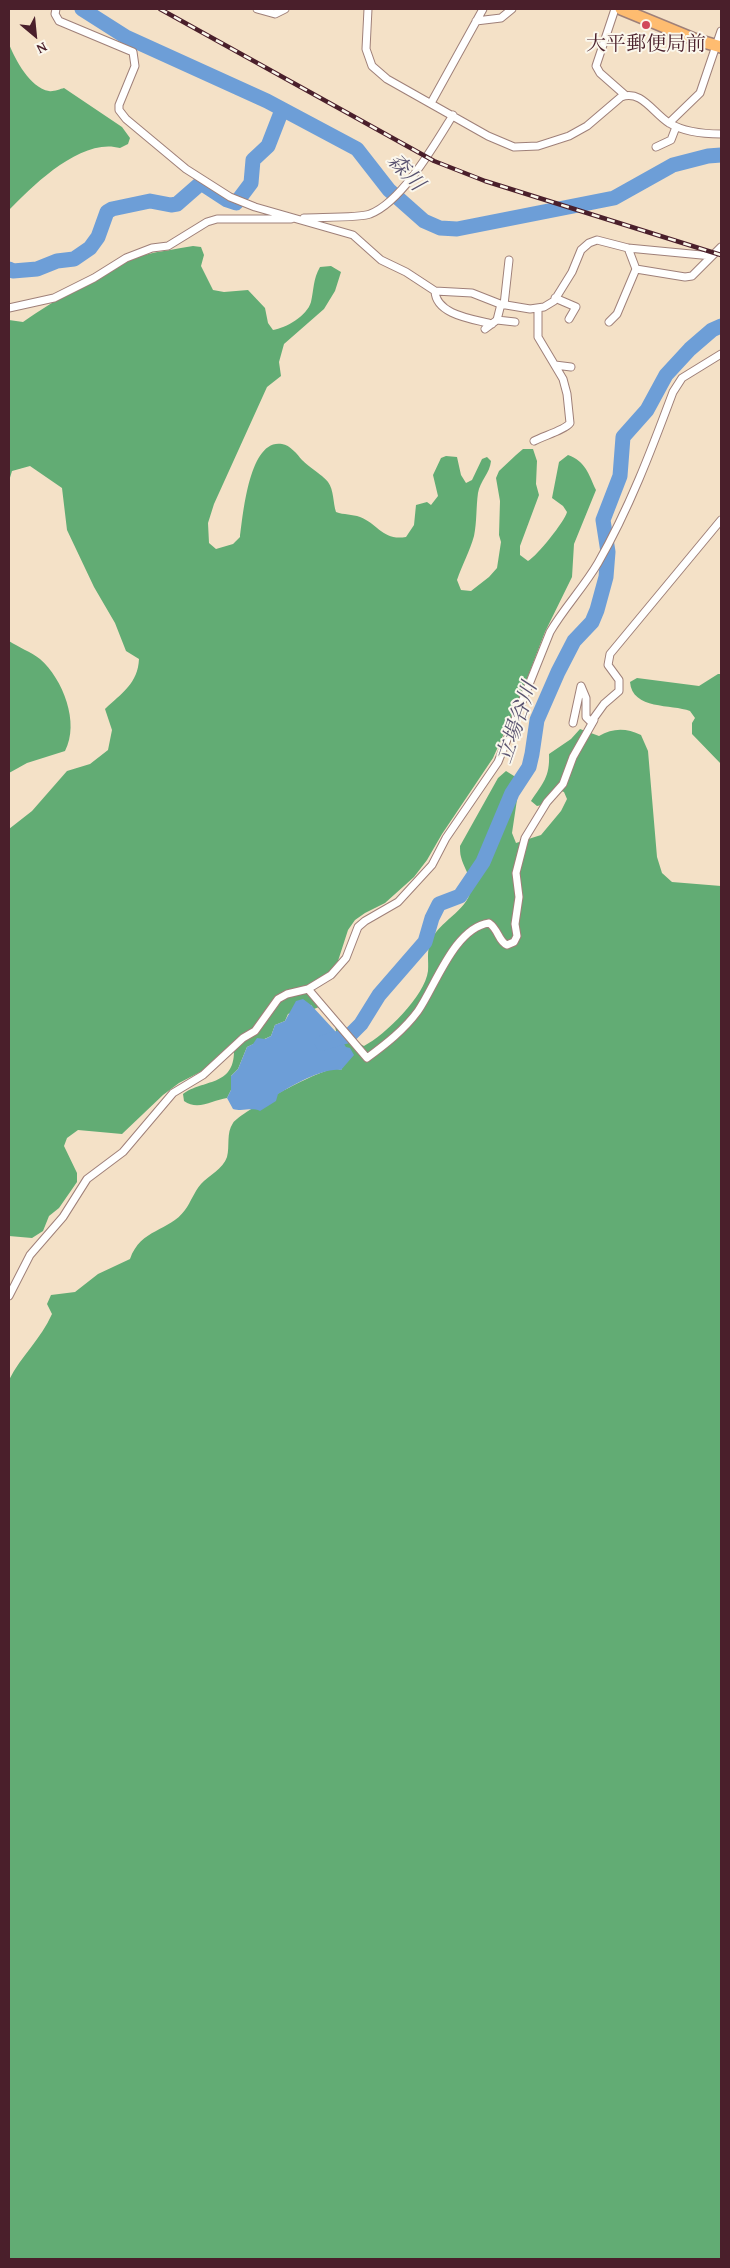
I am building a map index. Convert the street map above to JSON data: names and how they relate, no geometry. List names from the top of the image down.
{
  "water": ["森川", "立場谷川"],
  "places": ["大平郵便局前"],
  "north": "bottom right"
}
